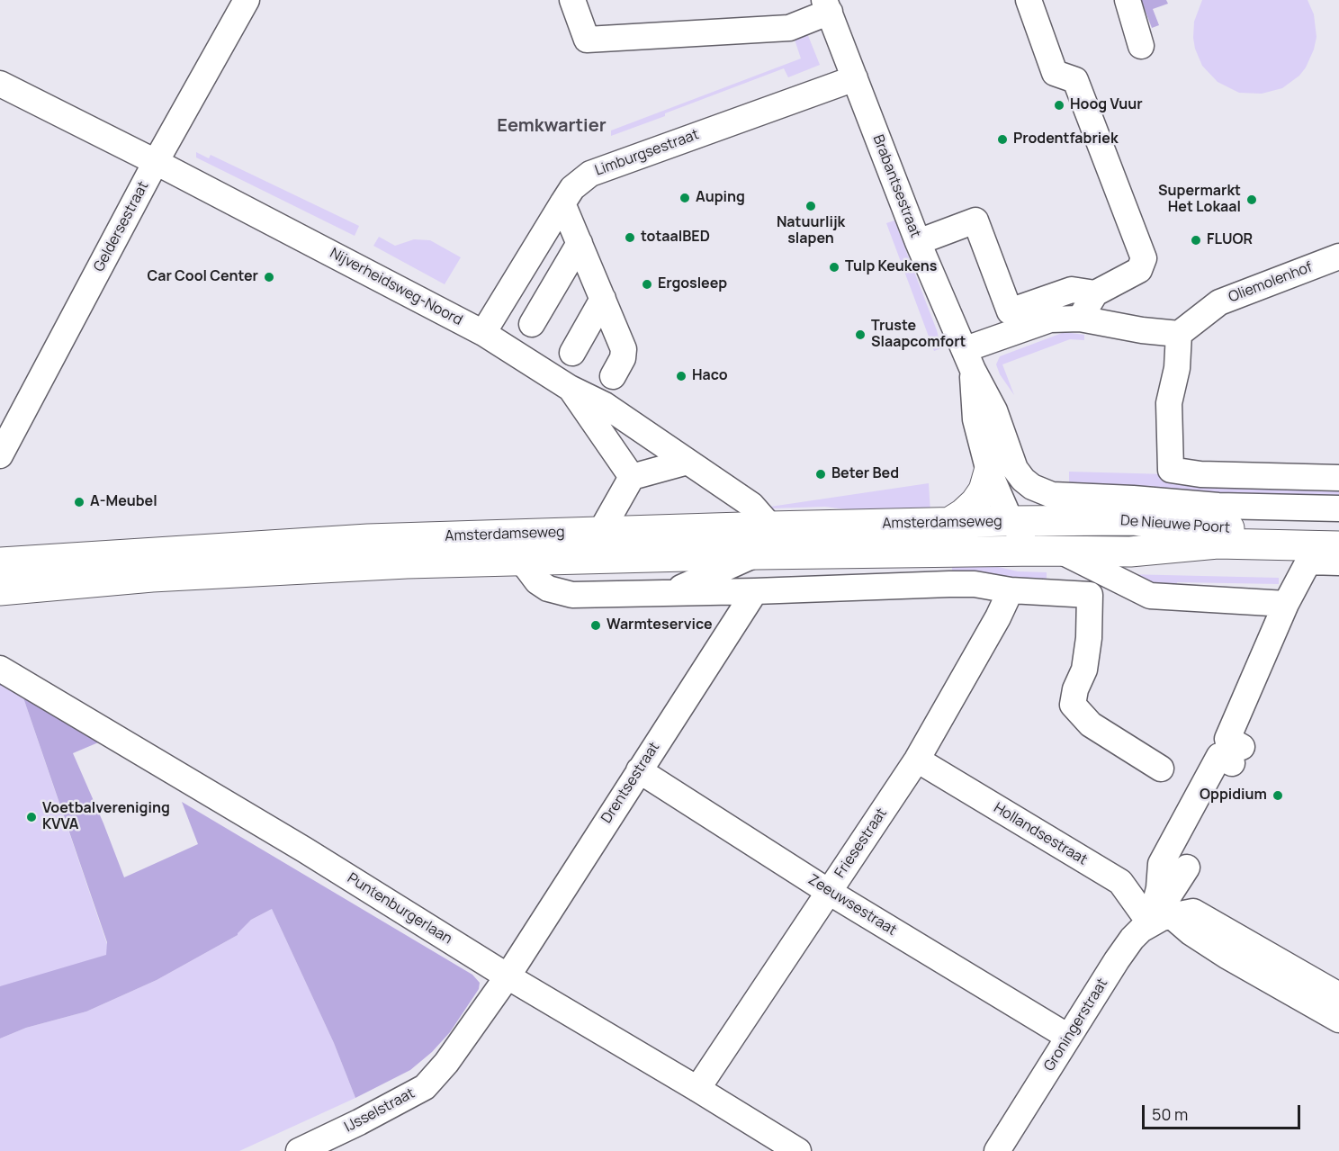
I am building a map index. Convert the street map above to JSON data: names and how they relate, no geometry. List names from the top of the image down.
{
  "streets": {
    "main road": ["Amsterdamseweg", "De Nieuwe Poort"],
    "street": [
      "Limburgsestraat",
      "Brabantsestraat",
      "Geldersestraat",
      "Oliemolenhof",
      "Nijverheidsweg-Noord",
      "Drentsestraat",
      "Hollandsestraat",
      "Friesestraat",
      "Zeeuwsestraat",
      "Puntenburgerlaan",
      "Groningerstraat",
      "IJsselstraat"
    ]
  },
  "crossings": [
    ["Limburgsestraat", "Brabantsestraat"],
    ["Limburgsestraat", "Nijverheidsweg-Noord"],
    ["Brabantsestraat", "Amsterdamseweg"],
    ["Brabantsestraat", "De Nieuwe Poort"],
    ["Geldersestraat", "Nijverheidsweg-Noord"],
    ["Nijverheidsweg-Noord", "Amsterdamseweg"],
    ["Amsterdamseweg", "De Nieuwe Poort"],
    ["Amsterdamseweg", "Drentsestraat"],
    ["Amsterdamseweg", "Friesestraat"],
    ["Drentsestraat", "Zeeuwsestraat"],
    ["Drentsestraat", "Puntenburgerlaan"],
    ["Drentsestraat", "IJsselstraat"],
    ["Hollandsestraat", "Friesestraat"],
    ["Hollandsestraat", "Groningerstraat"],
    ["Friesestraat", "Zeeuwsestraat"],
    ["Friesestraat", "Puntenburgerlaan"],
    ["Zeeuwsestraat", "Groningerstraat"],
    ["Puntenburgerlaan", "IJsselstraat"]
  ],
  "districts": ["Eemkwartier"],
  "places": [
    "Hoog Vuur",
    "Prodentfabriek",
    "Auping",
    "Supermarkt Het Lokaal",
    "Natuurlijk slapen",
    "totaalBED",
    "FLUOR",
    "Tulp Keukens",
    "Car Cool Center",
    "Ergosleep",
    "Truste Slaapcomfort",
    "Haco",
    "Beter Bed",
    "A-Meubel",
    "Warmteservice",
    "Oppidium",
    "Voetbalvereniging KVVA"
  ],
  "scale_bar": "50 m"
}
